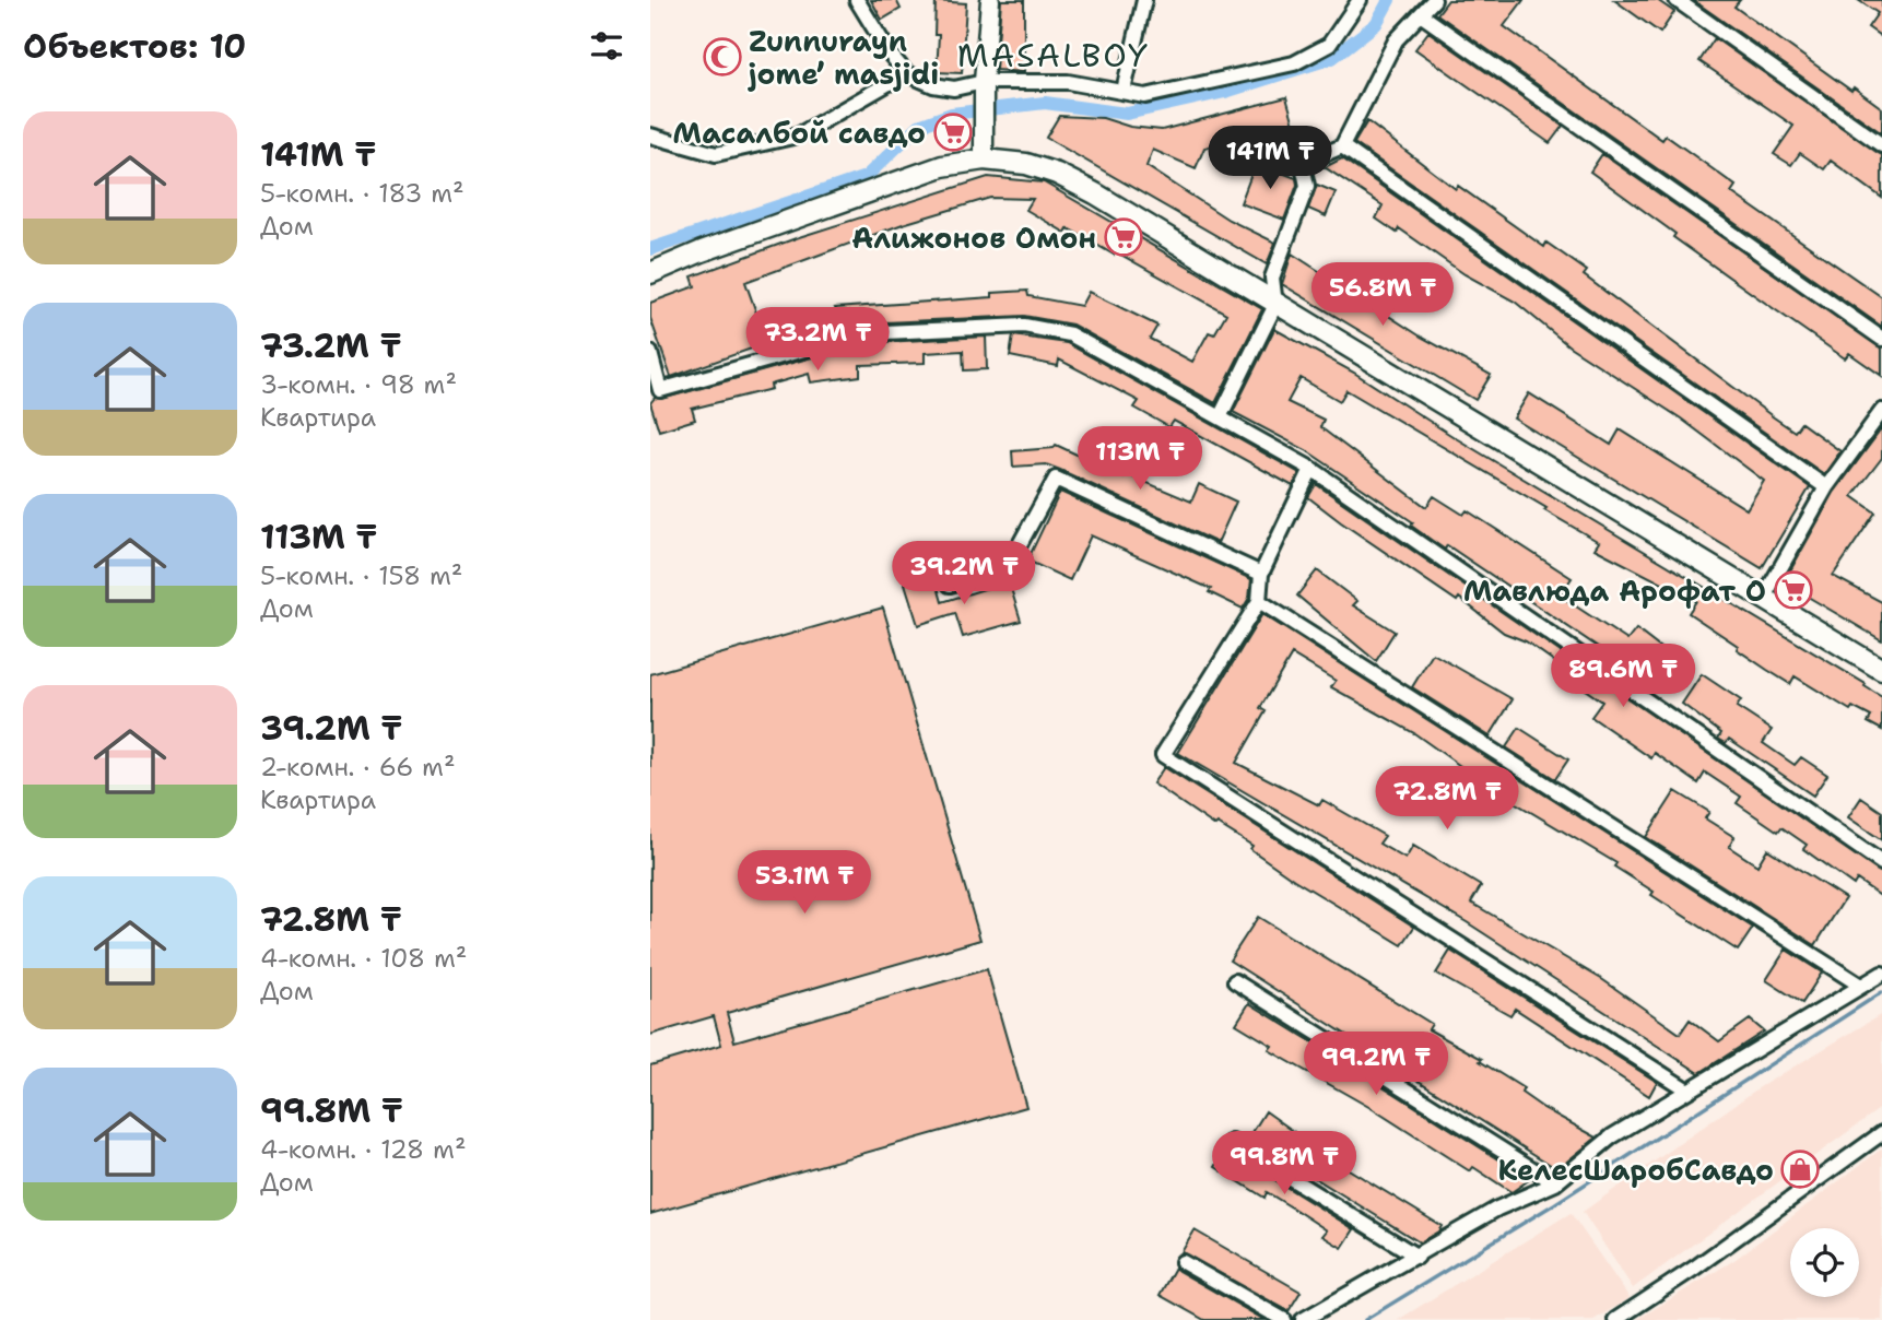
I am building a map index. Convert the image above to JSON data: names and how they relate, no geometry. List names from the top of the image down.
{
  "districts": ["MASALBOY"],
  "places": {
    "mosque": ["Zunnurayn jome’ masjidi"],
    "supermarket": ["Масалбой савдо", "Алижонов Омон", "Мавлюда Арофат О"],
    "shop": ["КелесШаробСавдо"]
  },
  "page": {
    "heading": "Объектов: 10",
    "list": [
      {
        "name": "141M ₸",
        "note": "5-комн. · 183 m² · Дом"
      },
      {
        "name": "73.2M ₸",
        "note": "3-комн. · 98 m² · Квартира"
      },
      {
        "name": "113M ₸",
        "note": "5-комн. · 158 m² · Дом"
      },
      {
        "name": "39.2M ₸",
        "note": "2-комн. · 66 m² · Квартира"
      },
      {
        "name": "72.8M ₸",
        "note": "4-комн. · 108 m² · Дом"
      },
      {
        "name": "99.8M ₸",
        "note": "4-комн. · 128 m² · Дом"
      }
    ],
    "price": [
      "141M ₸",
      "56.8M ₸",
      "73.2M ₸",
      "113M ₸",
      "39.2M ₸",
      "89.6M ₸",
      "72.8M ₸",
      "53.1M ₸",
      "99.2M ₸",
      "99.8M ₸"
    ]
  }
}
